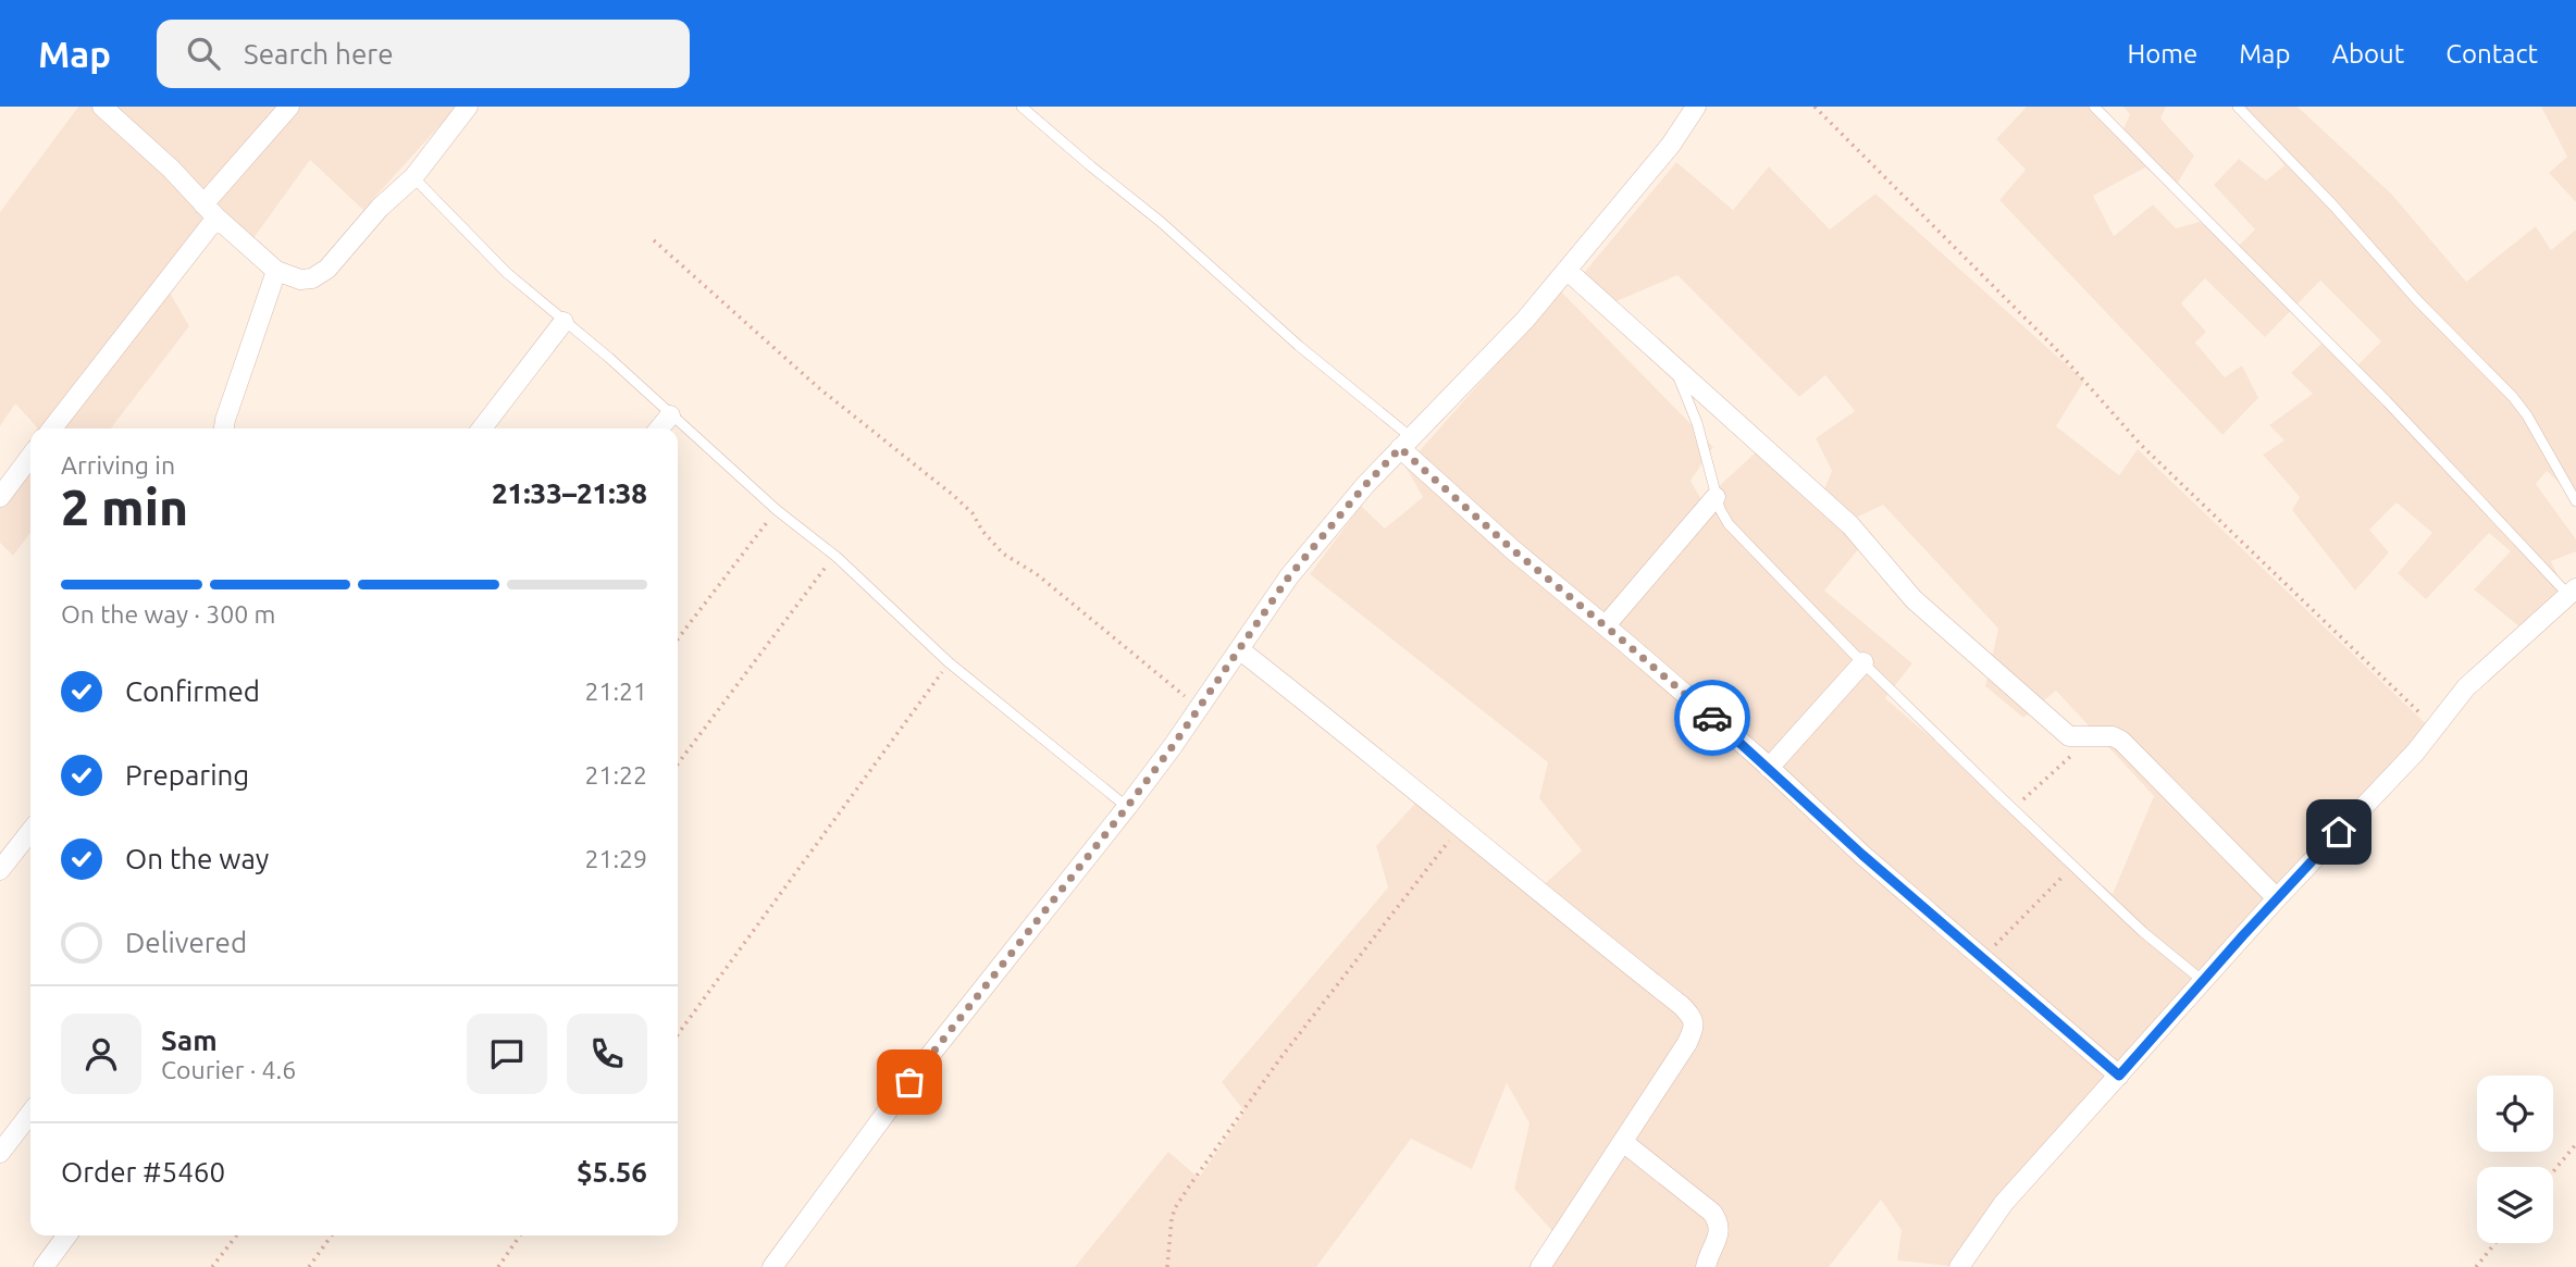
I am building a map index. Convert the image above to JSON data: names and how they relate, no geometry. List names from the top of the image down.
{
  "page": {
    "header": "Map",
    "search": "Search here",
    "nav": [
      "Home",
      "Map",
      "About",
      "Contact"
    ],
    "heading": ["2 min", "Arriving in", "21:33–21:38"],
    "panel": [
      "Sam",
      "Courier · 4.6",
      "Order #5460",
      "$5.56"
    ],
    "bar": "On the way · 300 m",
    "list": [
      ["Confirmed", "21:21"],
      ["Preparing", "21:22"],
      ["On the way", "21:29"],
      "Delivered"
    ]
  }
}
